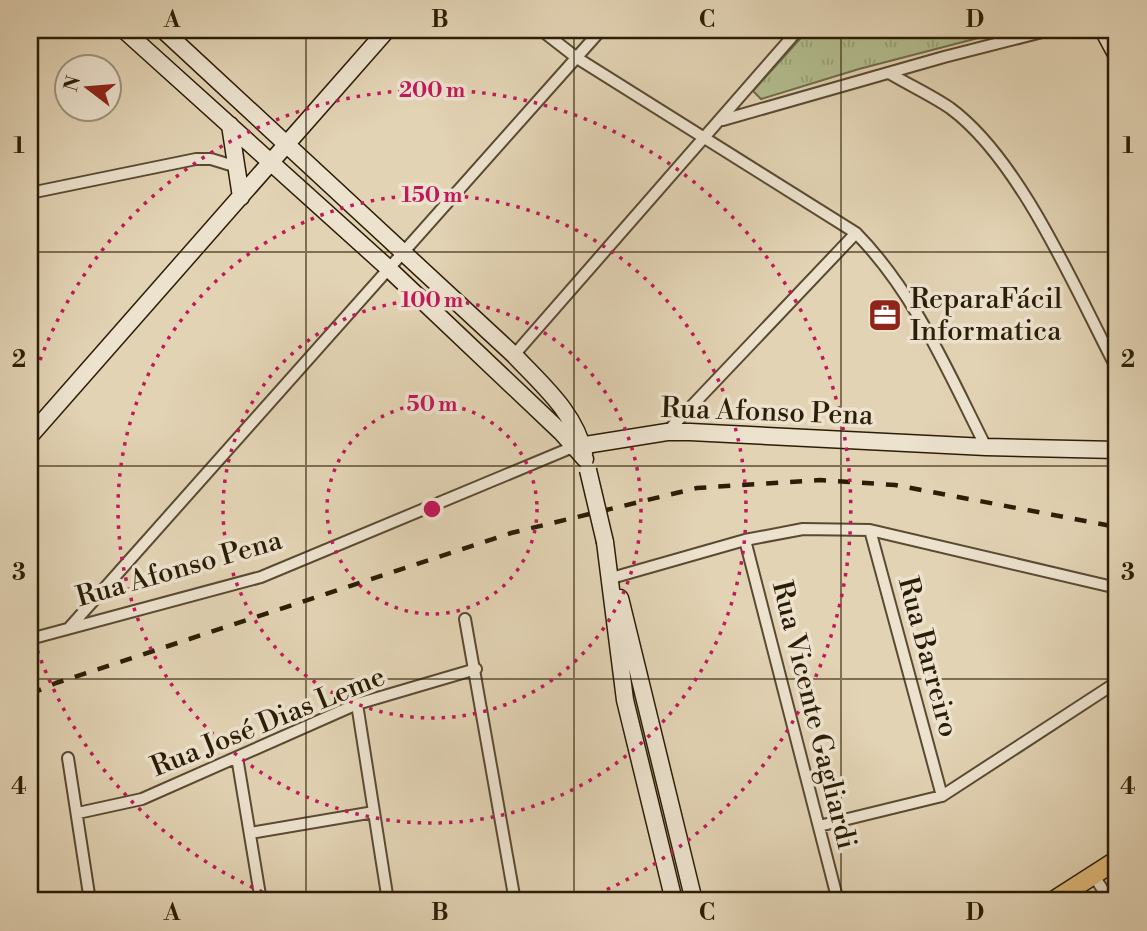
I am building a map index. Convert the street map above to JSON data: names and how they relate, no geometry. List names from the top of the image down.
{
  "streets": {
    "main road": ["Rua Afonso Pena"],
    "street": ["Rua Barreiro", "Rua Vicente Gagliardi", "Rua José Dias Leme"]
  },
  "places": {
    "office": ["ReparaFácil Informatica"]
  },
  "north": "left",
  "grid": {
    "columns": [
      "A",
      "B",
      "C",
      "D"
    ],
    "rows": [
      "1",
      "2",
      "3",
      "4"
    ]
  },
  "rings": [
    "200 m",
    "150 m",
    "100 m",
    "50 m"
  ]
}
